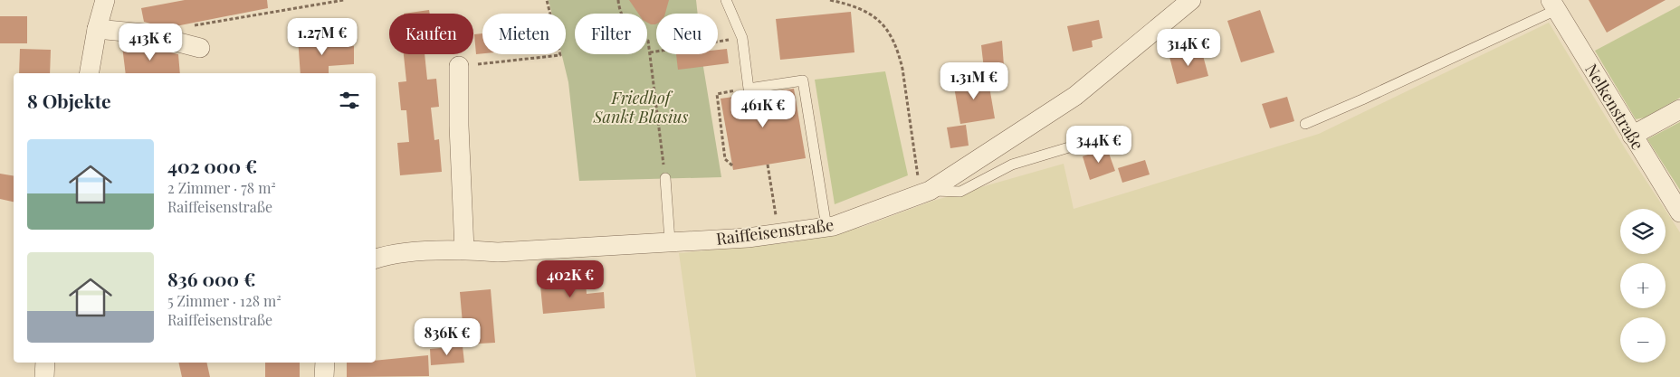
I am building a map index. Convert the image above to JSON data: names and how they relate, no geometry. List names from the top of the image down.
{
  "streets": {
    "street": ["Nelkenstraße", "Raiffeisenstraße"]
  },
  "parks": ["Friedhof Sankt Blasius"],
  "page": {
    "chip": [
      "Kaufen",
      "Mieten",
      "Filter",
      "Neu"
    ],
    "price": [
      "1.27M €",
      "413K €",
      "314K €",
      "1.31M €",
      "461K €",
      "344K €",
      "402K €",
      "836K €"
    ],
    "heading": "8 Objekte",
    "list": [
      {
        "name": "402 000 €",
        "note": "2 Zimmer · 78 m² · Raiffeisenstraße"
      },
      {
        "name": "836 000 €",
        "note": "5 Zimmer · 128 m² · Raiffeisenstraße"
      }
    ],
    "map_buttons": ["+", "−"]
  }
}
